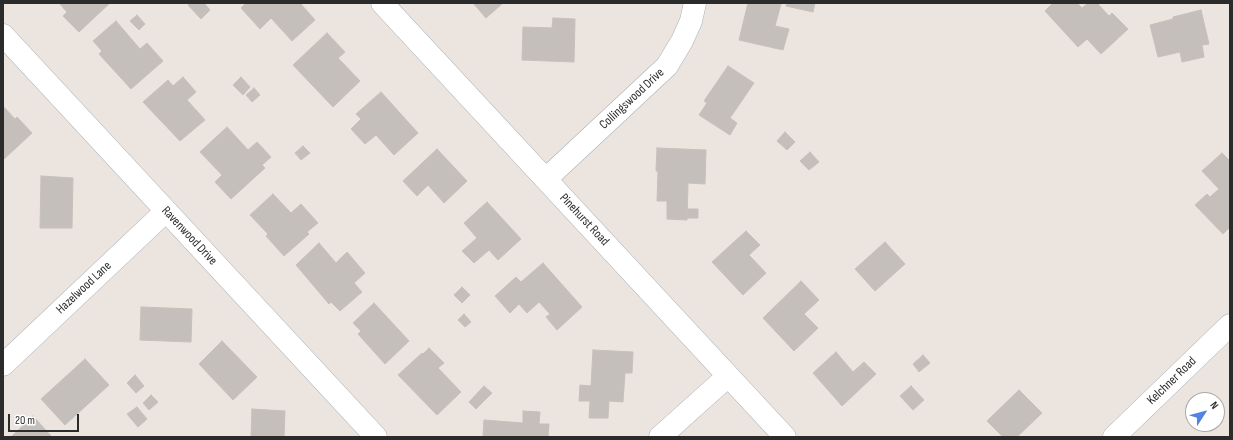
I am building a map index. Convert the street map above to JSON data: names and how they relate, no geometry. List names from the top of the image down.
{
  "streets": {
    "street": [
      "Collingswood Drive",
      "Pinehurst Road",
      "Ravenwood Drive",
      "Hazelwood Lane",
      "Kelchner Road"
    ]
  },
  "crossings": [
    ["Collingswood Drive", "Pinehurst Road"],
    ["Ravenwood Drive", "Hazelwood Lane"]
  ],
  "scale_bar": "20 m",
  "north": "top right"
}
